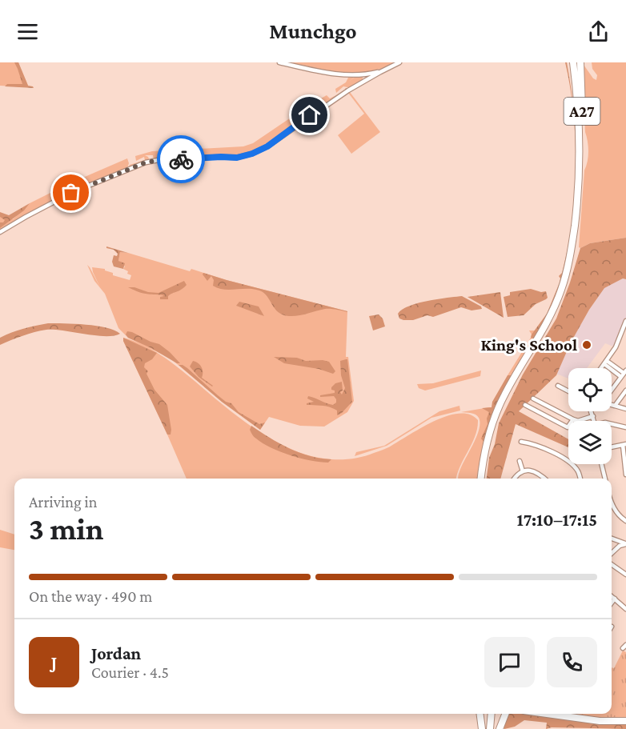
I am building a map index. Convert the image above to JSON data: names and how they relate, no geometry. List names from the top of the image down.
{
  "streets": {
    "highway": ["A27"]
  },
  "places": ["King's School"],
  "page": {
    "header": "Munchgo",
    "heading": ["3 min", "Arriving in", "17:10–17:15"],
    "panel": ["Jordan", "Courier · 4.5"],
    "bar": "On the way · 490 m",
    "round": "J"
  }
}
